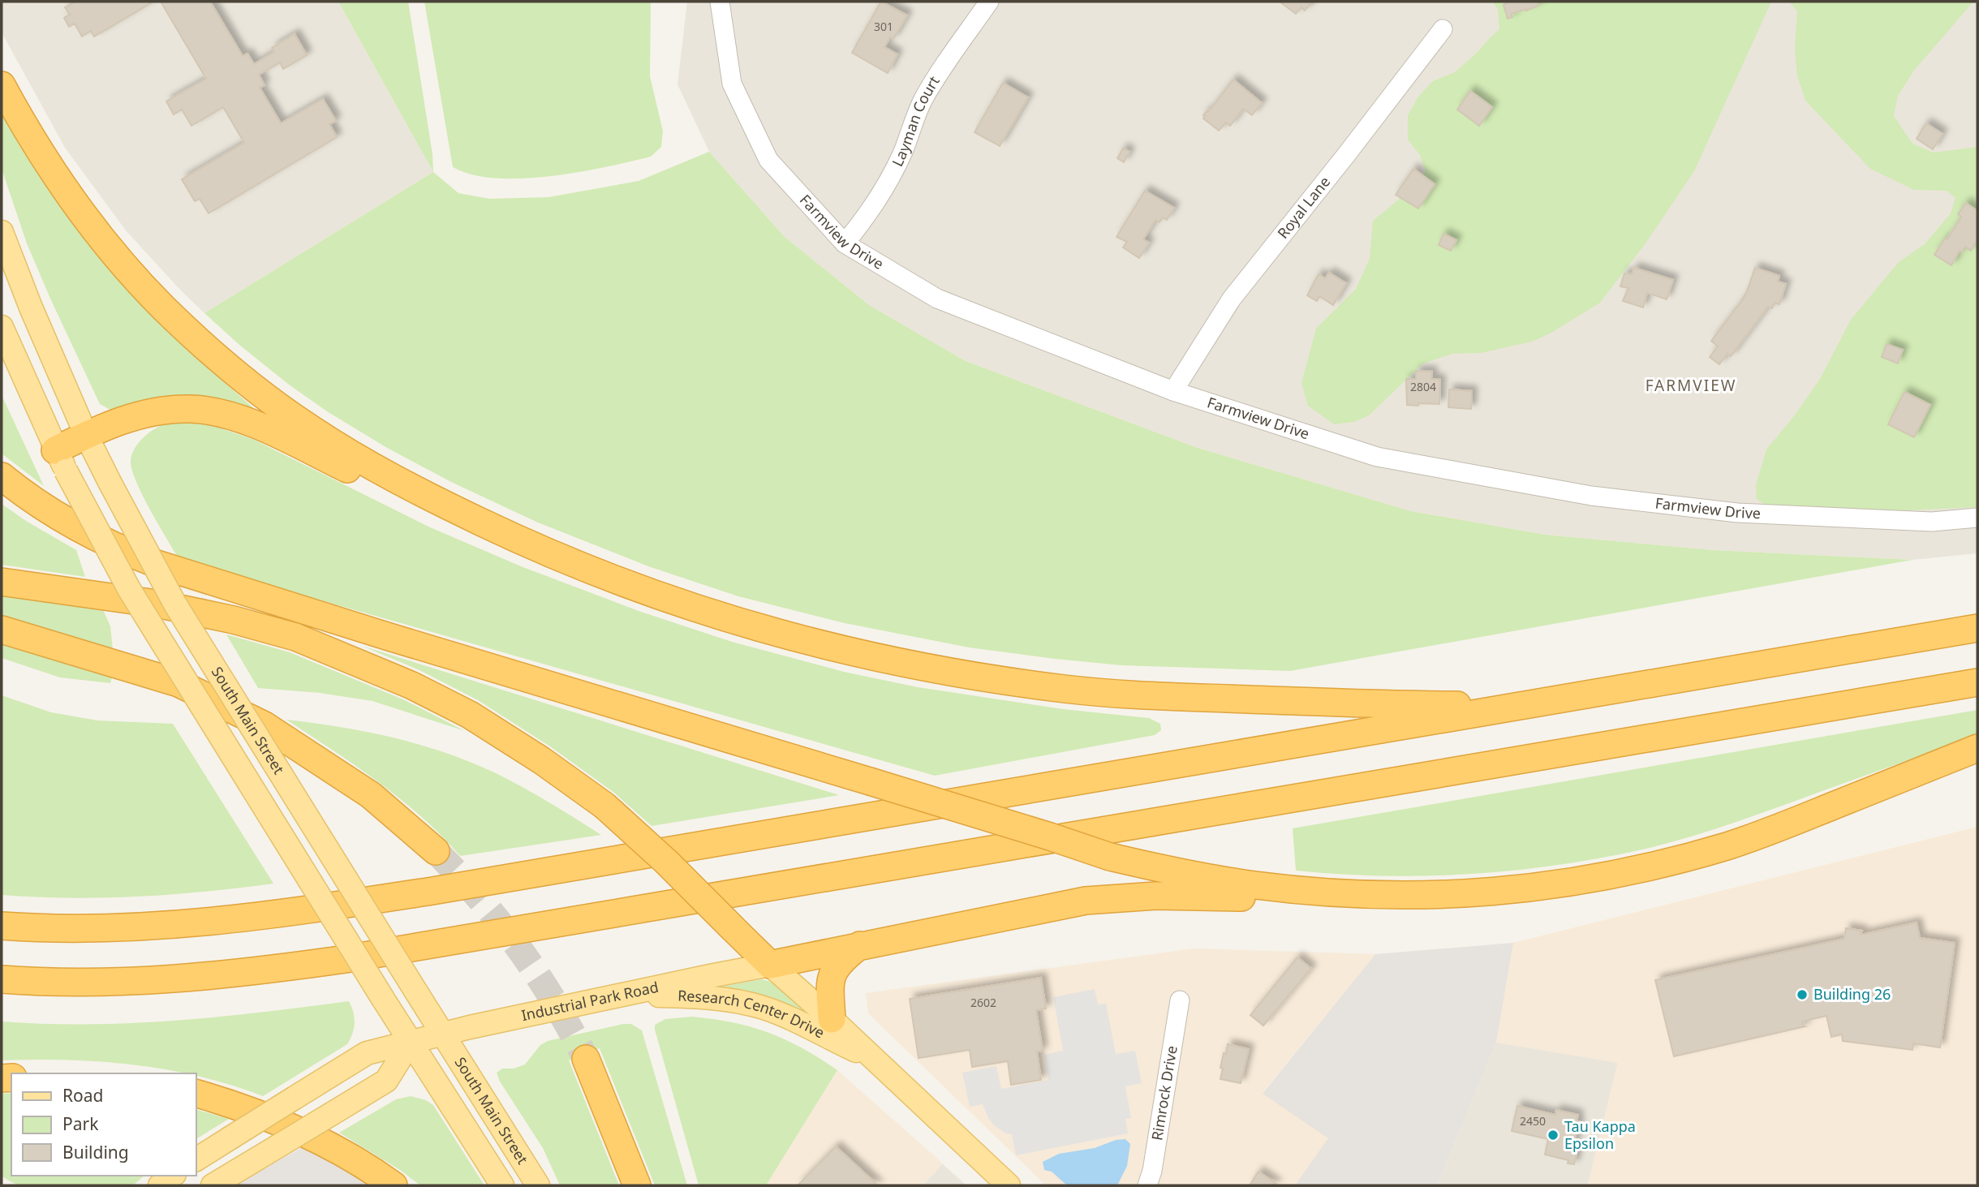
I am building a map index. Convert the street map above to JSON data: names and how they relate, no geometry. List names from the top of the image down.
{
  "streets": {
    "main road": ["South Main Street", "Industrial Park Road", "Research Center Drive"],
    "street": [
      "Layman Court",
      "Royal Lane",
      "Farmview Drive",
      "Rimrock Drive"
    ]
  },
  "crossings": [
    ["Layman Court", "Farmview Drive"],
    ["Royal Lane", "Farmview Drive"],
    ["South Main Street", "Industrial Park Road"],
    ["Industrial Park Road", "Research Center Drive"]
  ],
  "districts": ["FARMVIEW"],
  "places": ["Building 26", "Tau Kappa Epsilon"],
  "house_numbers": [
    "301",
    "2804",
    "2602",
    "2450"
  ],
  "legend": ["Road", "Park", "Building"]
}
